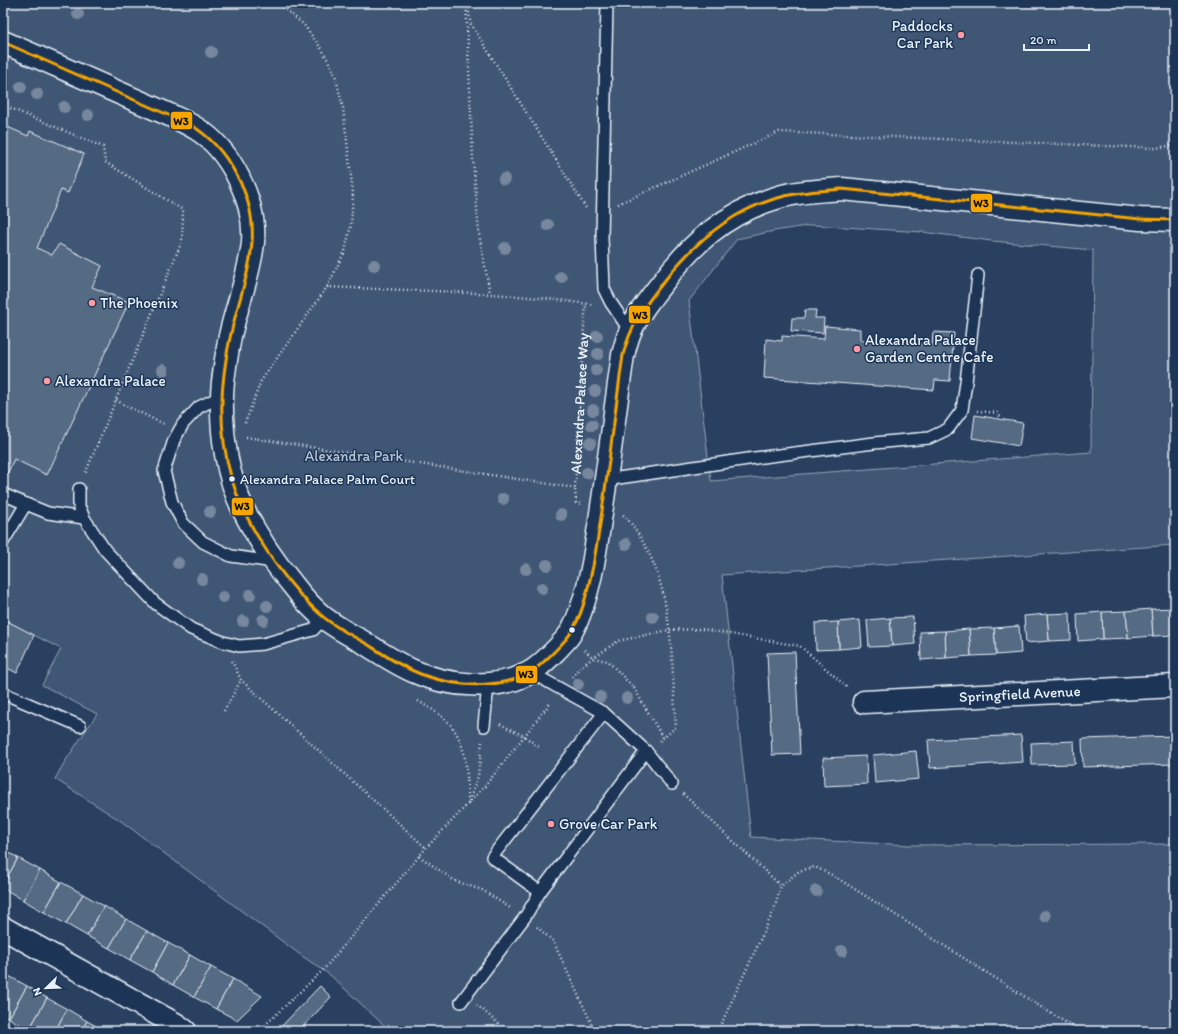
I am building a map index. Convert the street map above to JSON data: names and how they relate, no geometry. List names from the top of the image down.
{
  "streets": {
    "street": ["Alexandra Palace Way", "Springfield Avenue"]
  },
  "parks": ["Alexandra Park"],
  "places": [
    "Paddocks Car Park",
    "The Phoenix",
    "Alexandra Palace Garden Centre Cafe",
    "Alexandra Palace",
    "Alexandra Palace Palm Court",
    "Grove Car Park"
  ],
  "lines": ["transit line W3"],
  "scale_bar": "20 m",
  "north": "bottom left"
}
